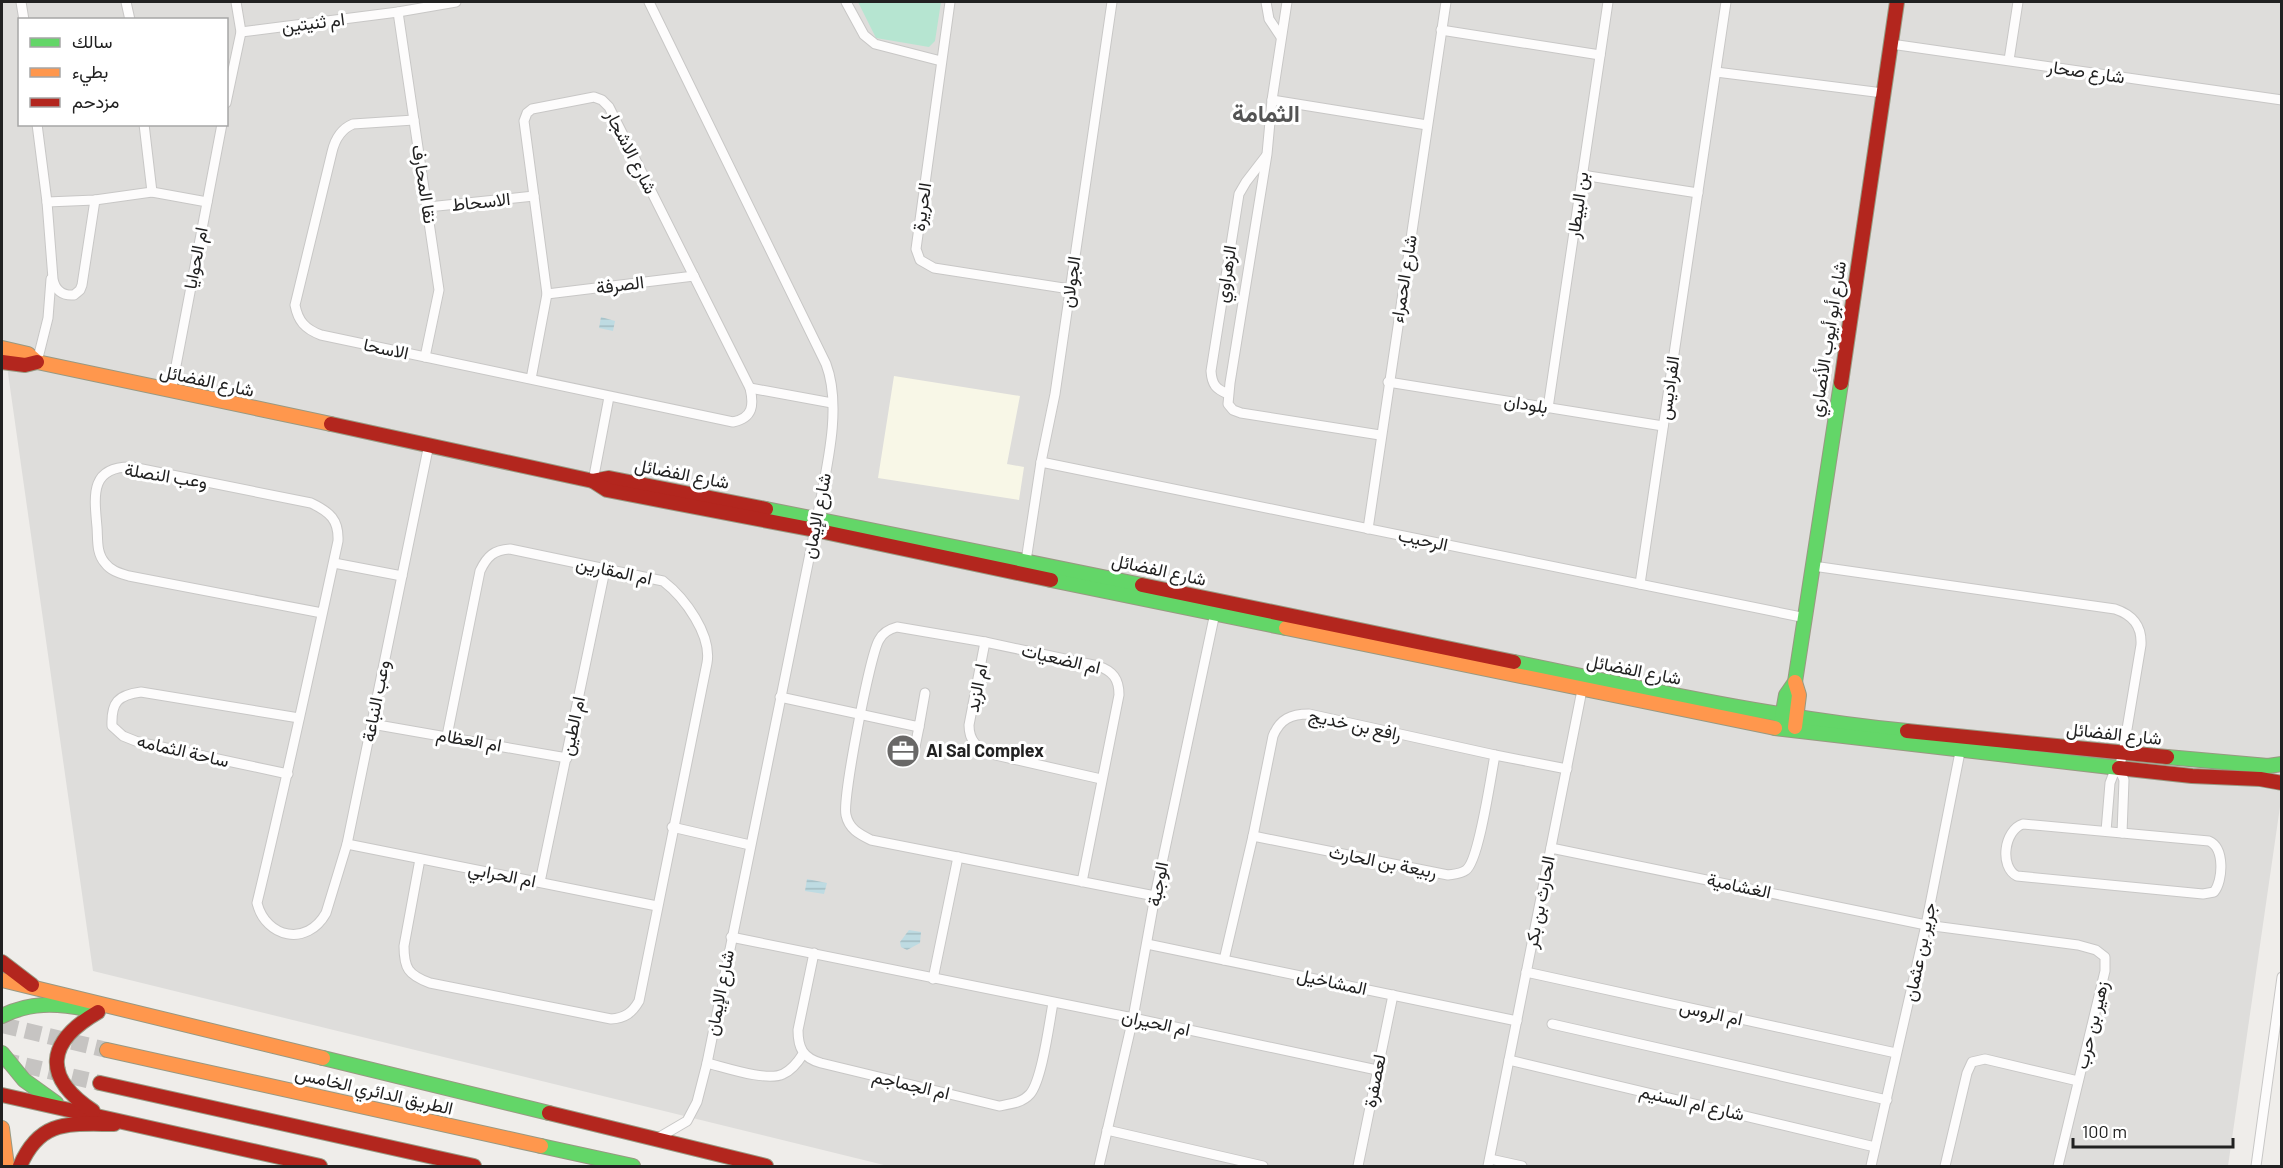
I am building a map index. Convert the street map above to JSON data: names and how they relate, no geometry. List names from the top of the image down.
{
  "streets": {
    "main road": ["شارع أبو أيوب الأنصاري", "شارع الفضائل", "الطريق الدائري الخامس"],
    "street": [
      "ام ثنيتين",
      "شارع صحار",
      "شارع الاشجار",
      "نقا المحارف",
      "الاسحاط",
      "بن البيطار",
      "الحريرة",
      "ام الحوايا",
      "الزهراوي",
      "شارع الحمراء",
      "الجولان",
      "الصرفة",
      "الاسحا",
      "الفراديس",
      "بلودان",
      "وعب النصلة",
      "شارع الإيمان",
      "الرحيب",
      "ام المقارين",
      "ام الضعيات",
      "ام الزبد",
      "وعب النباعة",
      "رافع بن خديج",
      "ام الطين",
      "ام العظام",
      "ساحة الثمامه",
      "ربيعة بن الحارث",
      "ام الحرابي",
      "الوجبة",
      "الغشامية",
      "الحارث بن بكر",
      "جرير بن عثمان",
      "المشاخيل",
      "ام الروس",
      "ام الحيران",
      "زهير بن حرب",
      "لعصفرة",
      "ام الجماجم",
      "شارع ام السنيم"
    ]
  },
  "crossings": [
    ["ام ثنيتين", "نقا المحارف"],
    ["شارع صحار", "شارع أبو أيوب الأنصاري"],
    ["شارع الاشجار", "الاسحاط"],
    ["شارع الاشجار", "الصرفة"],
    ["شارع الاشجار", "الاسحا"],
    ["نقا المحارف", "الاسحاط"],
    ["نقا المحارف", "الاسحا"],
    ["بن البيطار", "بلودان"],
    ["الحريرة", "الجولان"],
    ["ام الحوايا", "شارع الفضائل"],
    ["الزهراوي", "شارع الحمراء"],
    ["شارع الحمراء", "بلودان"],
    ["شارع الحمراء", "الرحيب"],
    ["الجولان", "شارع الفضائل"],
    ["الجولان", "الرحيب"],
    ["شارع أبو أيوب الأنصاري", "شارع الفضائل"],
    ["شارع أبو أيوب الأنصاري", "الرحيب"],
    ["شارع الفضائل", "شارع الإيمان"],
    ["شارع الفضائل", "وعب النباعة"],
    ["شارع الفضائل", "الوجبة"],
    ["شارع الفضائل", "جرير بن عثمان"],
    ["الفراديس", "بلودان"],
    ["الفراديس", "الرحيب"],
    ["وعب النصلة", "وعب النباعة"],
    ["وعب النصلة", "ساحة الثمامه"],
    ["شارع الإيمان", "ام الحيران"],
    ["ام المقارين", "ام الطين"],
    ["ام المقارين", "ام العظام"],
    ["ام المقارين", "ام الحرابي"],
    ["ام الضعيات", "ام الزبد"],
    ["ام الضعيات", "الوجبة"],
    ["وعب النباعة", "ام العظام"],
    ["وعب النباعة", "ام الحرابي"],
    ["رافع بن خديج", "ربيعة بن الحارث"],
    ["رافع بن خديج", "الحارث بن بكر"],
    ["رافع بن خديج", "المشاخيل"],
    ["ام الطين", "ام العظام"],
    ["ام الطين", "ام الحرابي"],
    ["الوجبة", "المشاخيل"],
    ["الوجبة", "ام الحيران"],
    ["الغشامية", "الحارث بن بكر"],
    ["الغشامية", "جرير بن عثمان"],
    ["الغشامية", "زهير بن حرب"],
    ["الحارث بن بكر", "المشاخيل"],
    ["الحارث بن بكر", "ام الروس"],
    ["الحارث بن بكر", "شارع ام السنيم"],
    ["جرير بن عثمان", "ام الروس"],
    ["جرير بن عثمان", "زهير بن حرب"],
    ["جرير بن عثمان", "شارع ام السنيم"],
    ["المشاخيل", "لعصفرة"],
    ["ام الحيران", "لعصفرة"],
    ["ام الحيران", "ام الجماجم"]
  ],
  "districts": ["الثمامة"],
  "places": {
    "office": ["Al Sal Complex"]
  },
  "legend": ["سالك", "بطيء", "مزدحم"],
  "scale_bar": "100 m"
}
